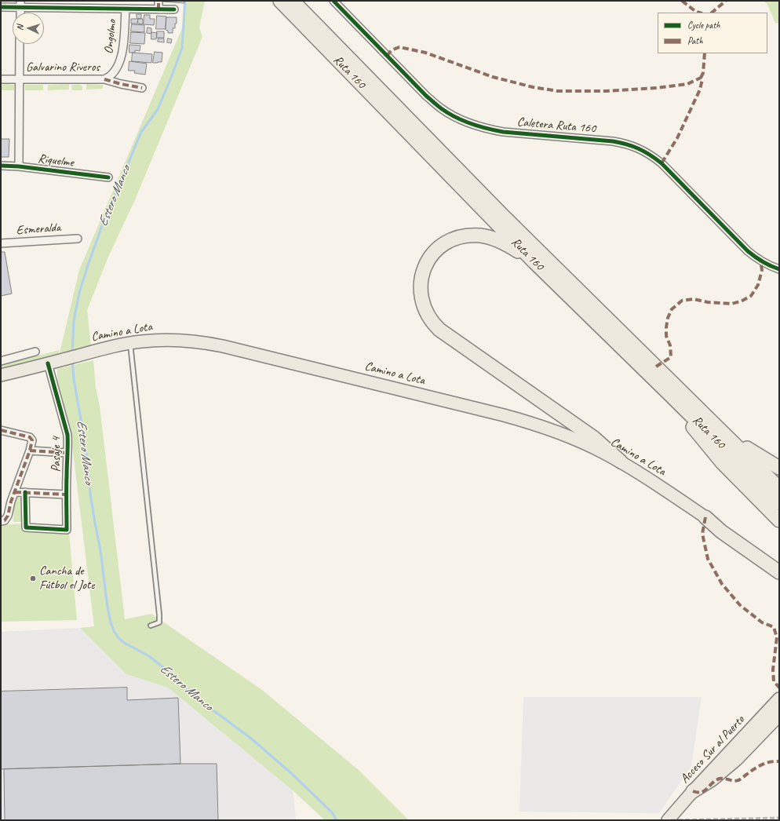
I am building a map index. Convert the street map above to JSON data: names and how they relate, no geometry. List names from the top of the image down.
{
  "streets": {
    "highway": ["Ruta 160"],
    "main road": ["Camino a Lota", "Acceso Sur al Puerto"],
    "street": [
      "Ongolmo",
      "Galvarino Riveros",
      "Caletera Ruta 160",
      "Riquelme",
      "Esmeralda",
      "Pasaje 4"
    ]
  },
  "crossings": [
    ["Ongolmo", "Galvarino Riveros"],
    ["Camino a Lota", "Pasaje 4"]
  ],
  "water": ["Estero Manco"],
  "places": ["Cancha de Fútbol el Jote"],
  "legend": ["Cycle path", "Path"],
  "north": "left"
}
